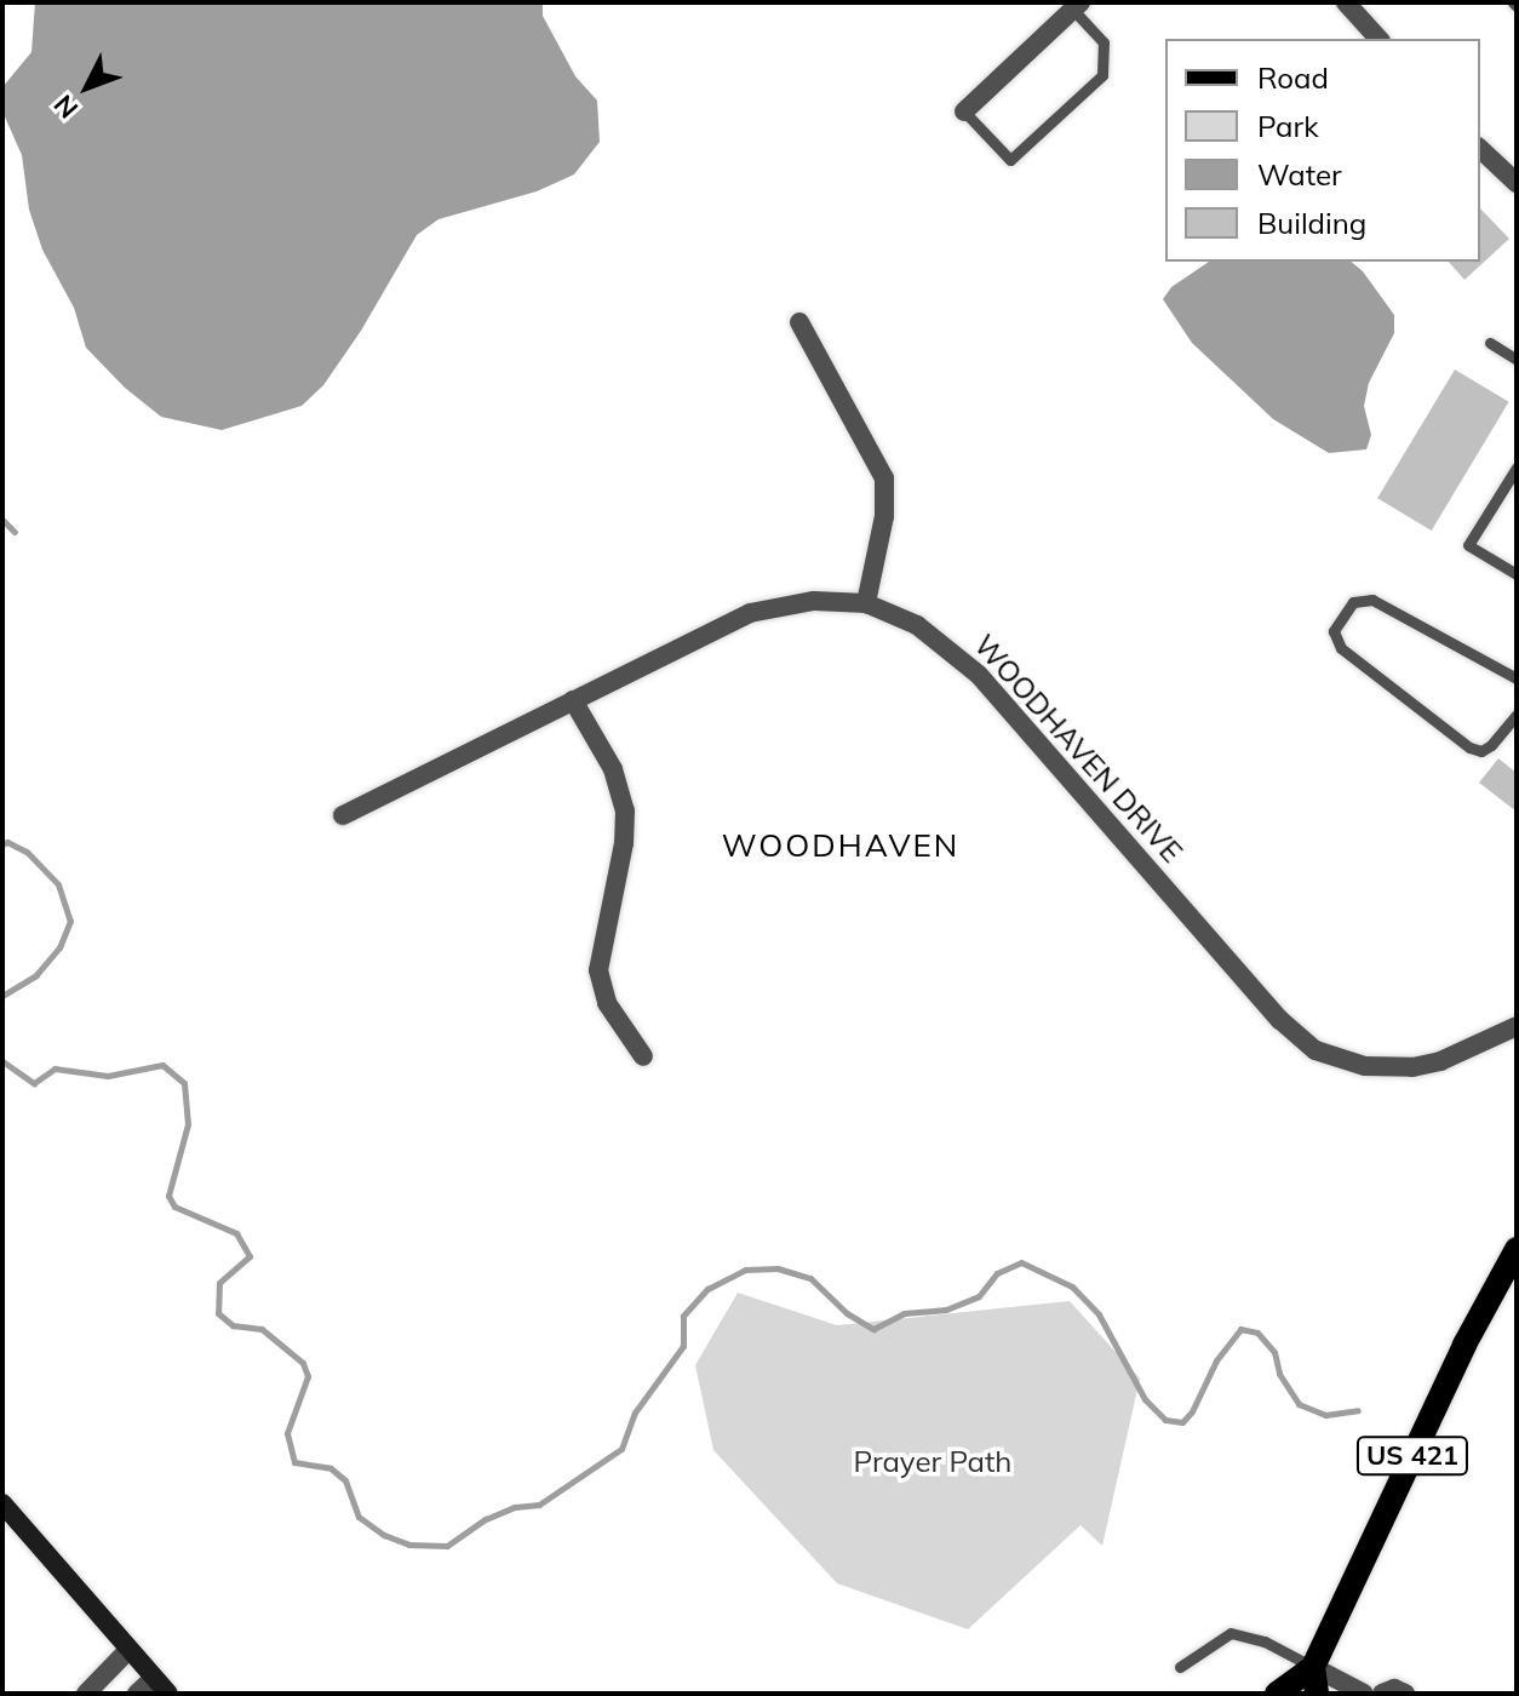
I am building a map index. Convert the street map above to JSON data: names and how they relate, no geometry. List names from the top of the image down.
{
  "streets": {
    "main road": ["US 421"],
    "street": ["WOODHAVEN DRIVE"]
  },
  "districts": ["WOODHAVEN"],
  "parks": ["Prayer Path"],
  "legend": [
    "Road",
    "Park",
    "Water",
    "Building"
  ],
  "north": "bottom left"
}
